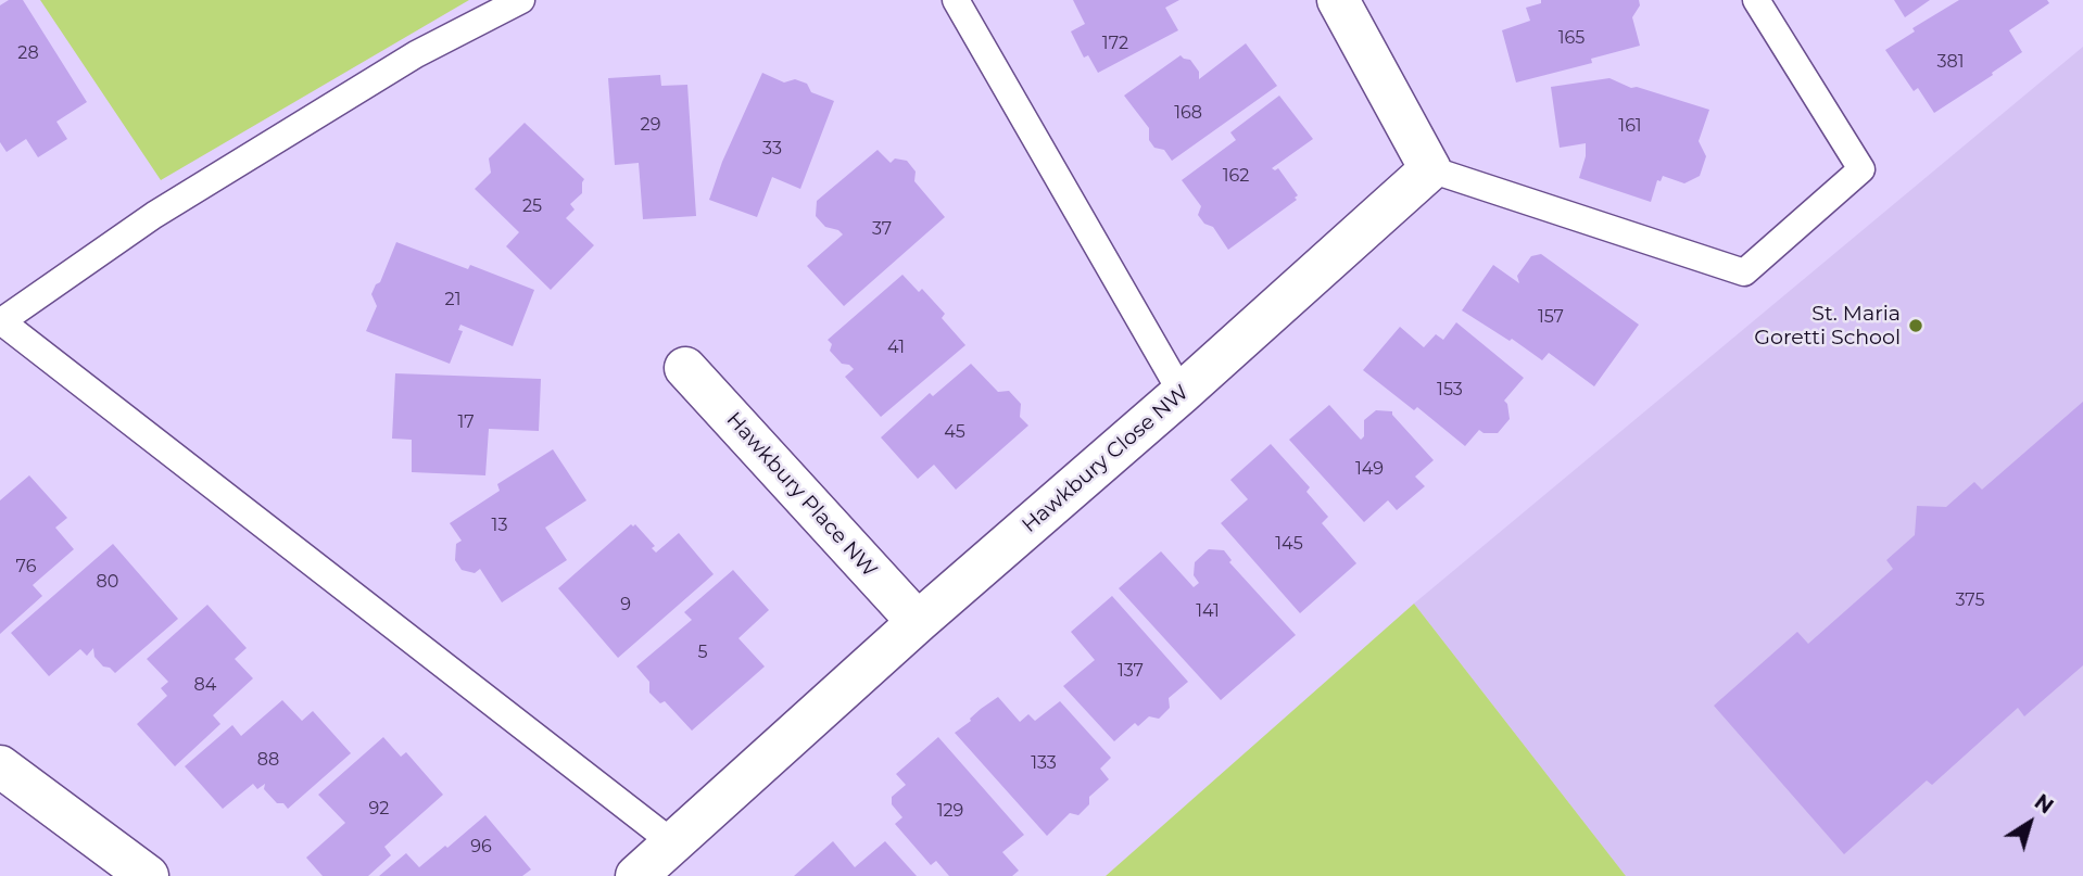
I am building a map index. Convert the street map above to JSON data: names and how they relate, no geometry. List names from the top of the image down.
{
  "streets": {
    "street": ["Hawkbury Close NW", "Hawkbury Place NW"]
  },
  "crossings": [
    ["Hawkbury Close NW", "Hawkbury Place NW"]
  ],
  "places": ["St. Maria Goretti School"],
  "house_numbers": [
    "165",
    "172",
    "28",
    "381",
    "168",
    "29",
    "161",
    "33",
    "162",
    "25",
    "37",
    "21",
    "157",
    "41",
    "153",
    "17",
    "45",
    "149",
    "13",
    "145",
    "76",
    "80",
    "375",
    "9",
    "141",
    "5",
    "137",
    "84",
    "88",
    "133",
    "92",
    "129",
    "96"
  ],
  "north": "top right"
}
